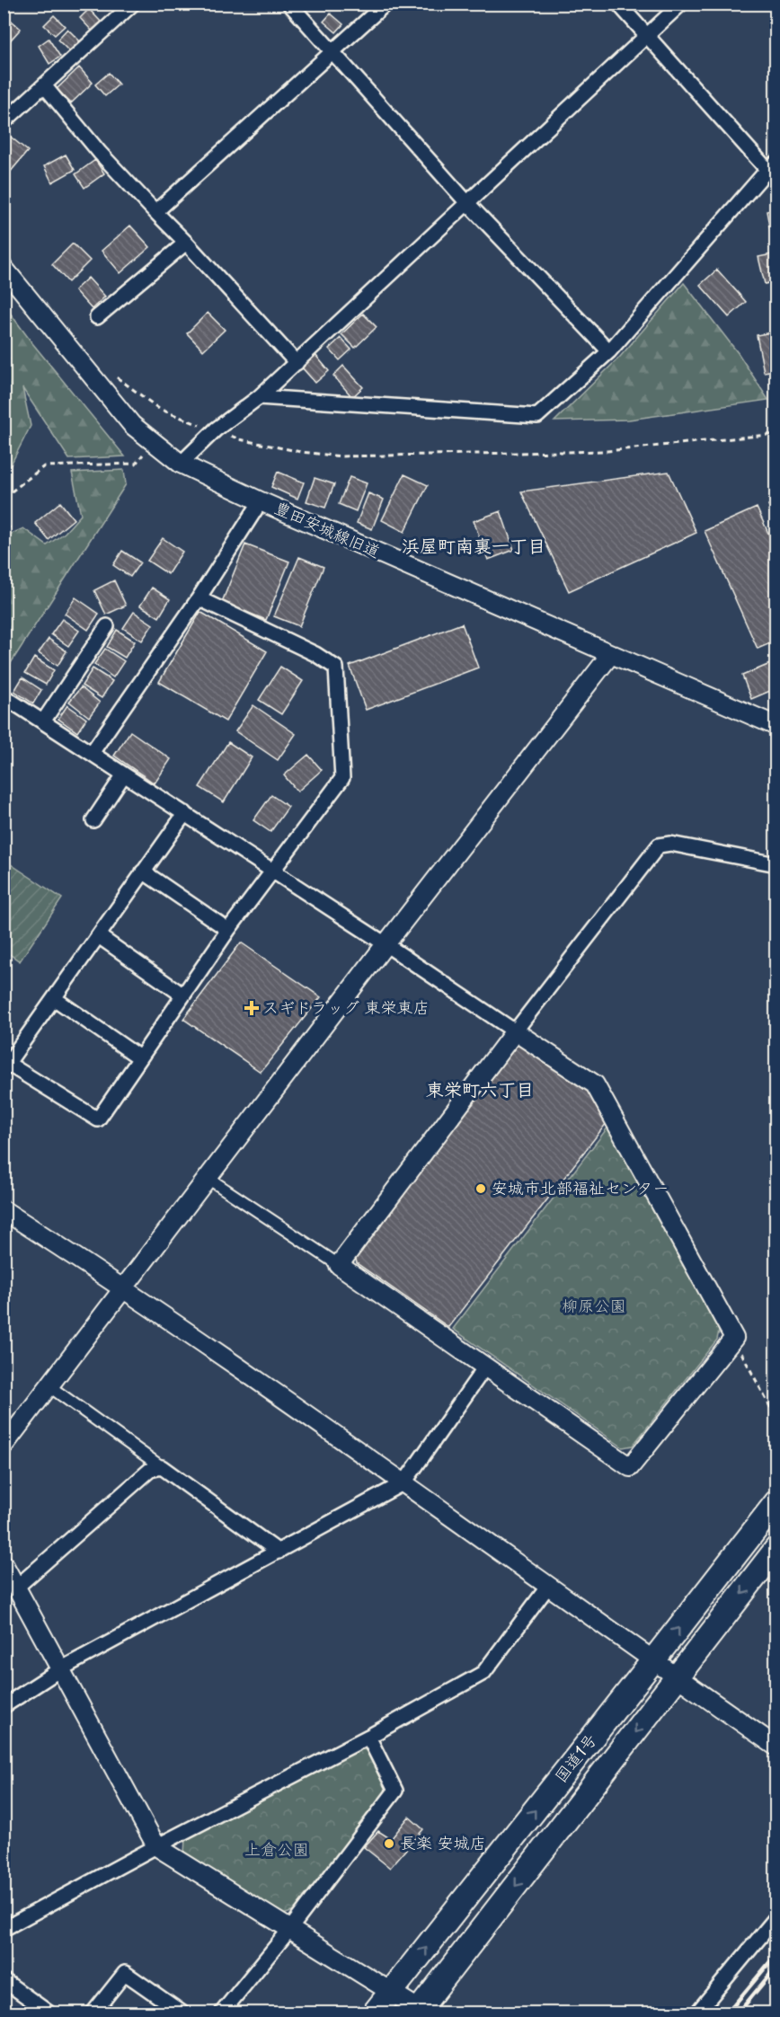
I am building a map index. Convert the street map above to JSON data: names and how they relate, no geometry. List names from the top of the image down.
{
  "streets": {
    "highway": ["国道1号"],
    "street": ["豊田安城線旧道"]
  },
  "districts": ["浜屋町南裏一丁目", "東栄町六丁目"],
  "parks": ["柳原公園", "上倉公園"],
  "places": {
    "health": ["スギドラッグ 東栄東店"],
    "other": ["安城市北部福祉センター", "長楽 安城店"]
  }
}
